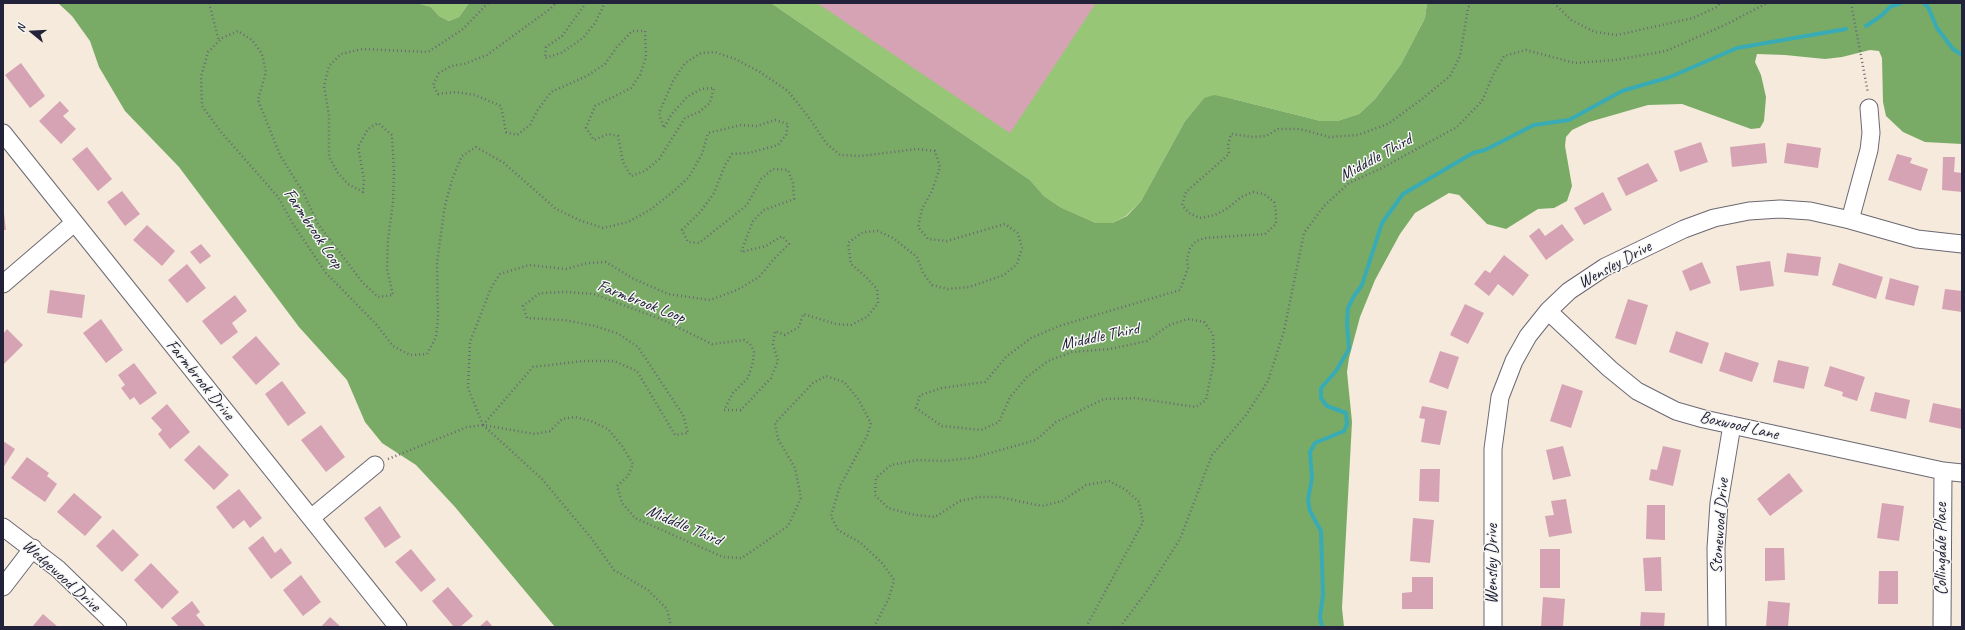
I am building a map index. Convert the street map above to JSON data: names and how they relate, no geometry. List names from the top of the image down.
{
  "streets": {
    "street": [
      "Wensley Drive",
      "Farmbrook Drive",
      "Boxwood Lane",
      "Stonewood Drive",
      "Collingdale Place",
      "Wedgewood Drive"
    ],
    "path": ["Midddle Third", "Farmbrook Loop"]
  },
  "crossings": [
    ["Midddle Third", "Farmbrook Loop"],
    ["Wensley Drive", "Boxwood Lane"],
    ["Boxwood Lane", "Stonewood Drive"],
    ["Boxwood Lane", "Collingdale Place"]
  ],
  "north": "left"
}
